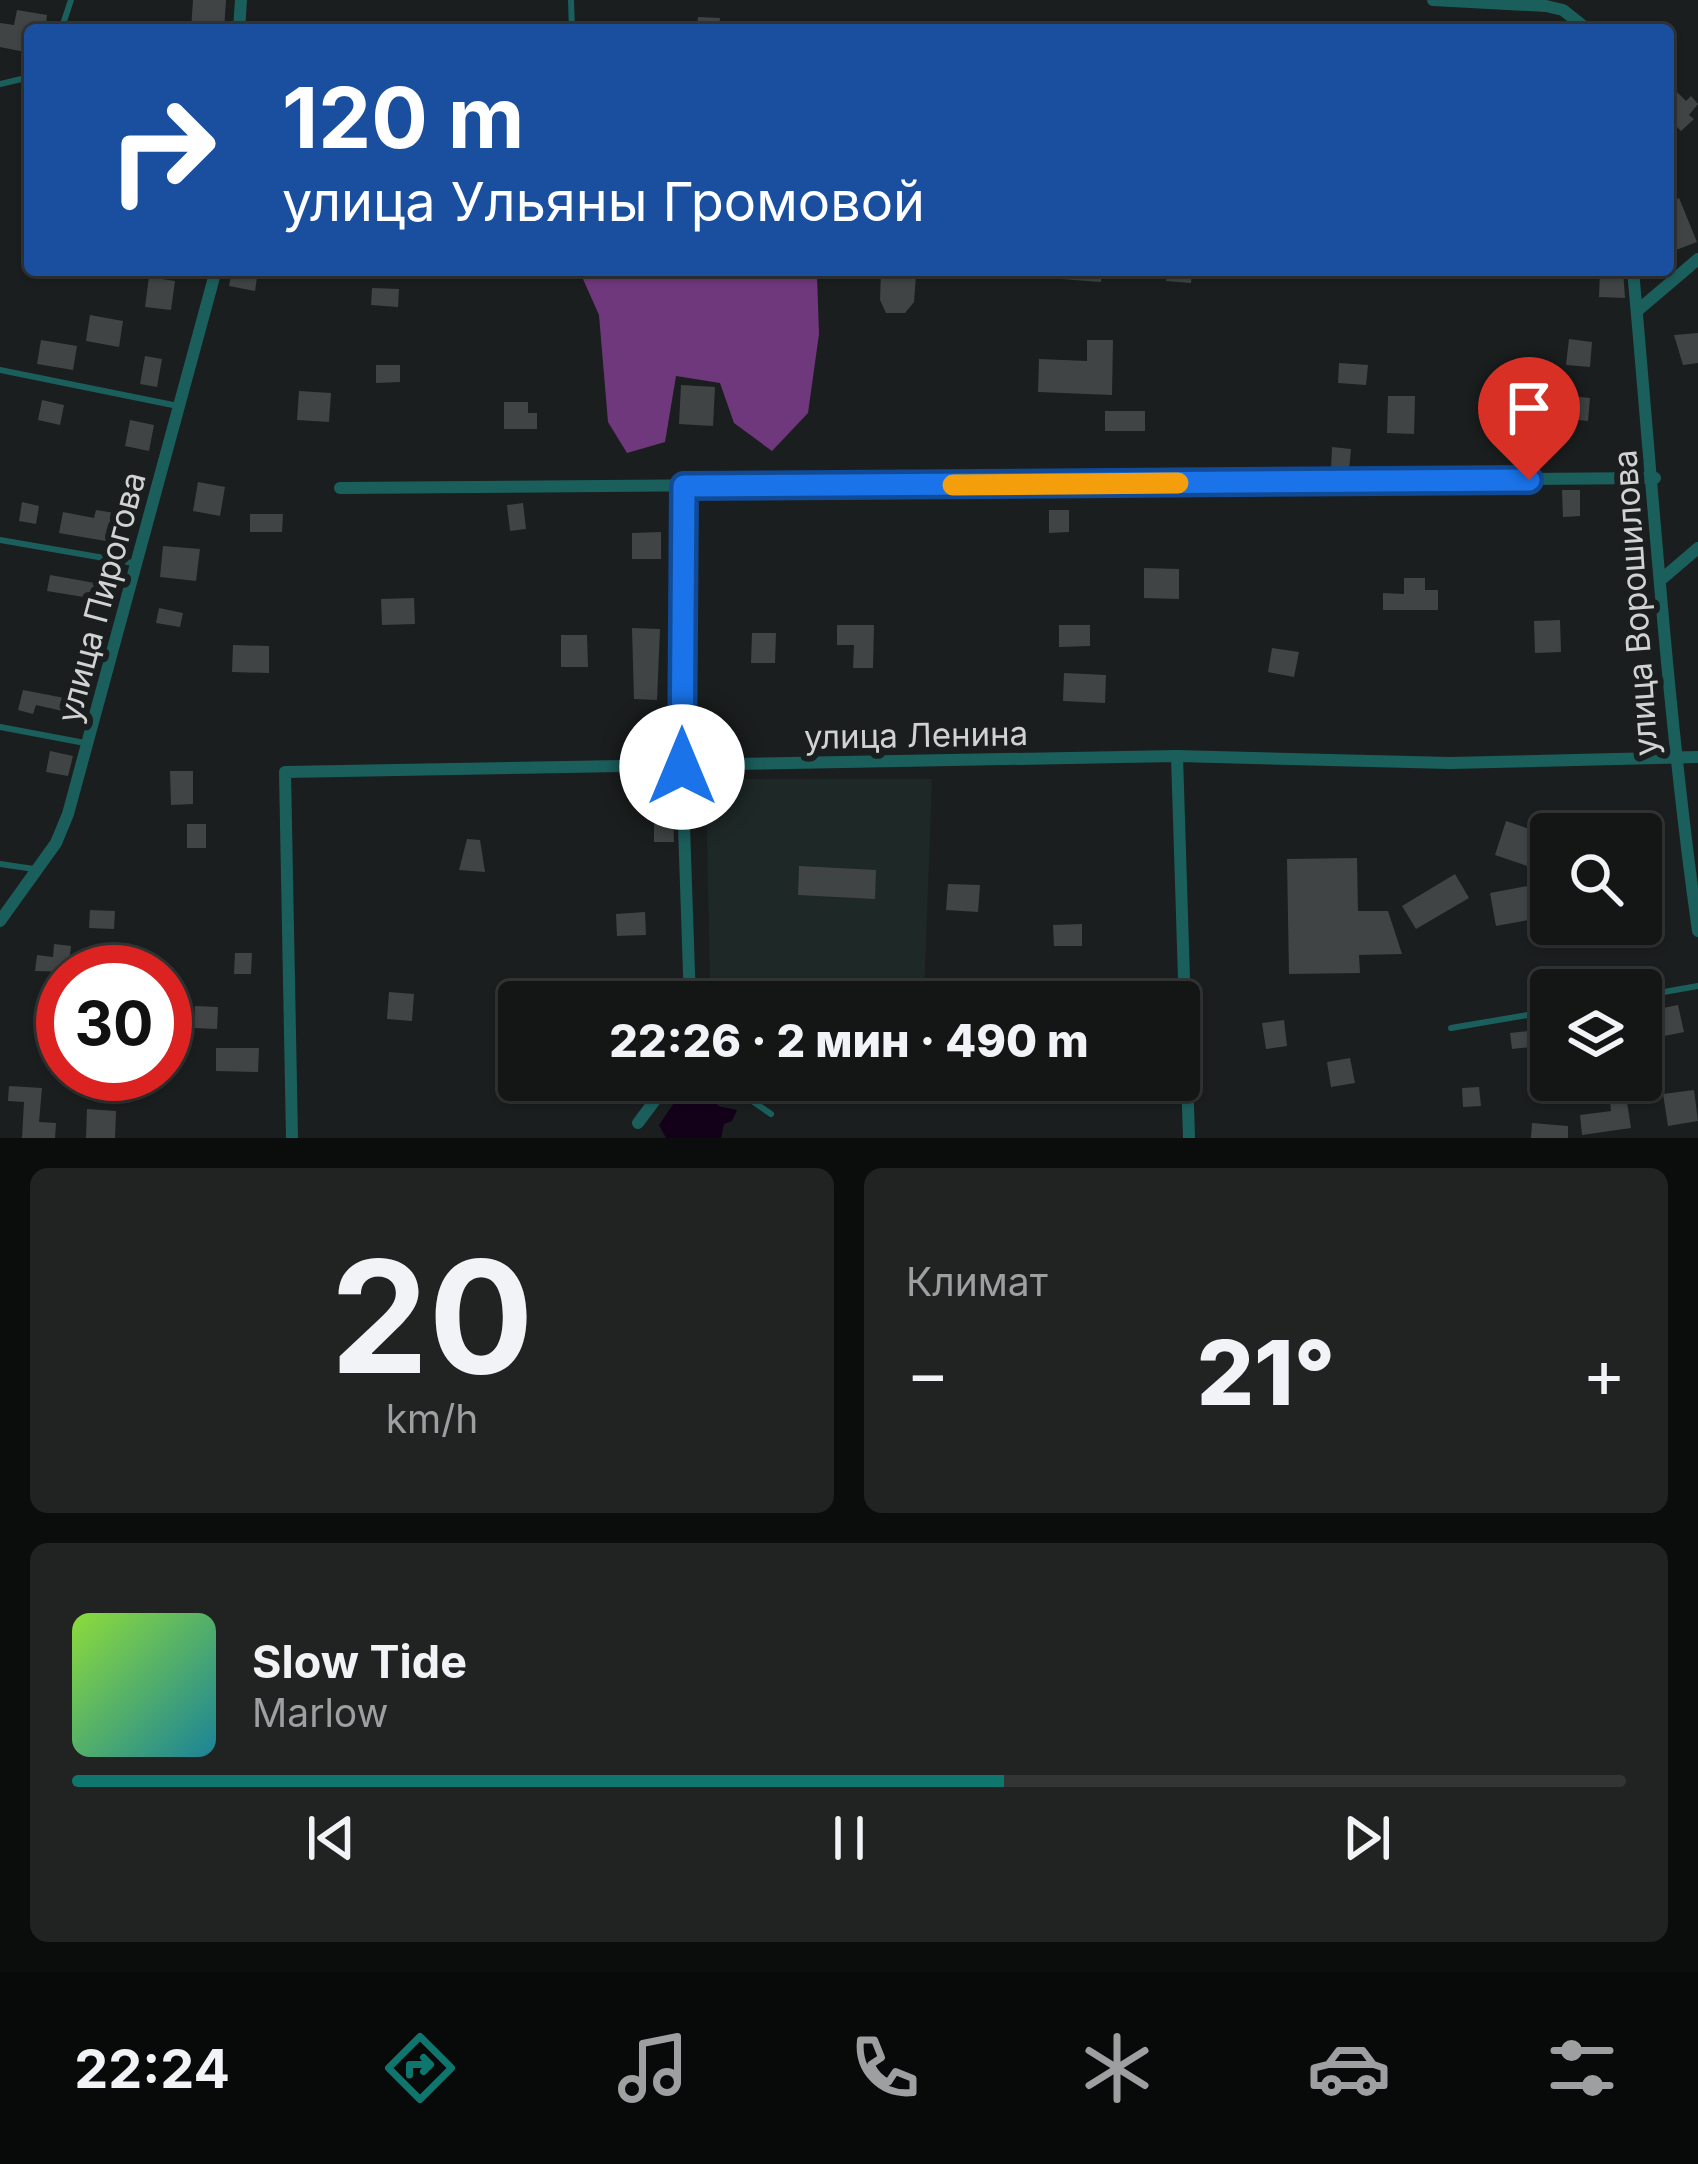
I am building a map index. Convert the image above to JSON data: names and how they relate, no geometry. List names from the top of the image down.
{
  "streets": {
    "street": ["улица Пирогова", "улица Ворошилова", "улица Ленина"]
  },
  "crossings": [
    ["улица Ворошилова", "улица Ленина"]
  ],
  "page": {
    "turn": ["120 m", "улица Ульяны Громовой"],
    "limit": "30",
    "trip": "22:26 · 2 мин · 490 m",
    "tile": [
      ["20", "km/h"],
      "Климат"
    ],
    "heat": ["−", "21°", "+"],
    "song": ["Slow Tide", "Marlow"],
    "tabs": "22:24"
  }
}
